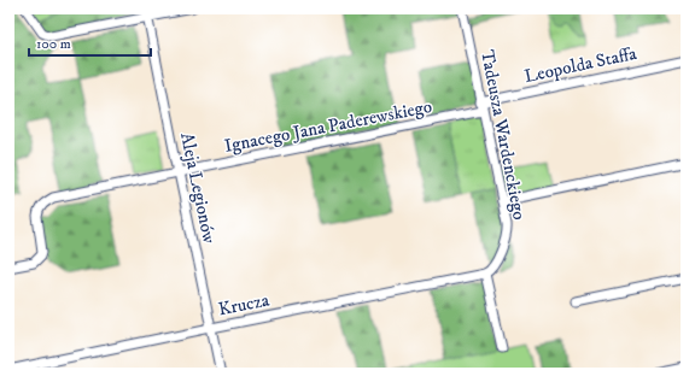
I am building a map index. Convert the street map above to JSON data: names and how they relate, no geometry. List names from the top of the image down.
{
  "streets": {
    "street": [
      "Leopolda Staffa",
      "Ignacego Jana Paderewskiego",
      "Tadeusza Wardenckiego",
      "Aleja Legionów",
      "Krucza"
    ]
  },
  "crossings": [
    ["Leopolda Staffa", "Ignacego Jana Paderewskiego"],
    ["Leopolda Staffa", "Tadeusza Wardenckiego"],
    ["Ignacego Jana Paderewskiego", "Tadeusza Wardenckiego"],
    ["Ignacego Jana Paderewskiego", "Aleja Legionów"],
    ["Tadeusza Wardenckiego", "Krucza"],
    ["Aleja Legionów", "Krucza"]
  ],
  "scale_bar": "100 m"
}
